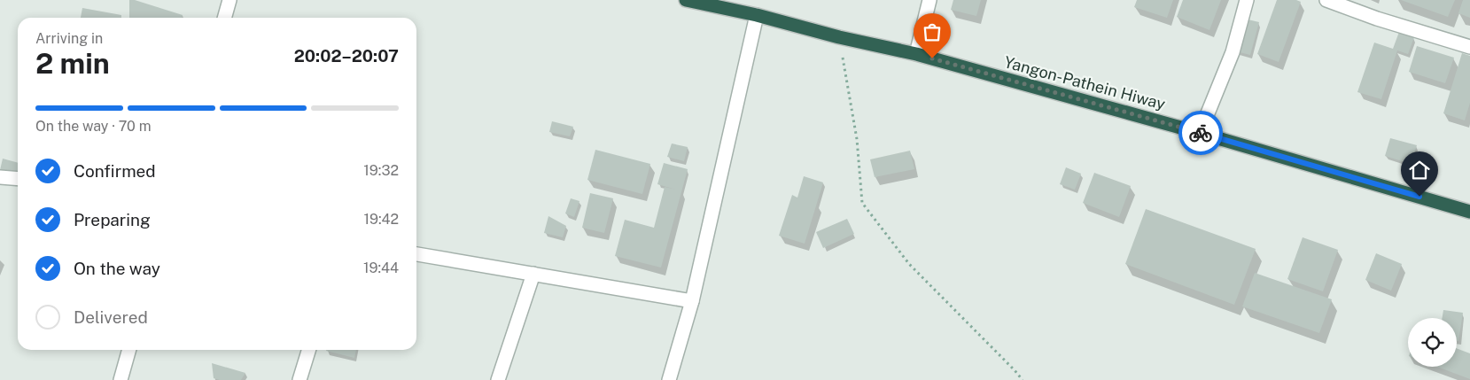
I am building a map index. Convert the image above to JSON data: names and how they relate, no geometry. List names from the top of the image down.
{
  "streets": {
    "highway": ["Yangon-Pathein Hiway"]
  },
  "page": {
    "heading": ["2 min", "Arriving in", "20:02–20:07"],
    "bar": "On the way · 70 m",
    "list": [
      ["Confirmed", "19:32"],
      ["Preparing", "19:42"],
      ["On the way", "19:44"],
      "Delivered"
    ]
  }
}
